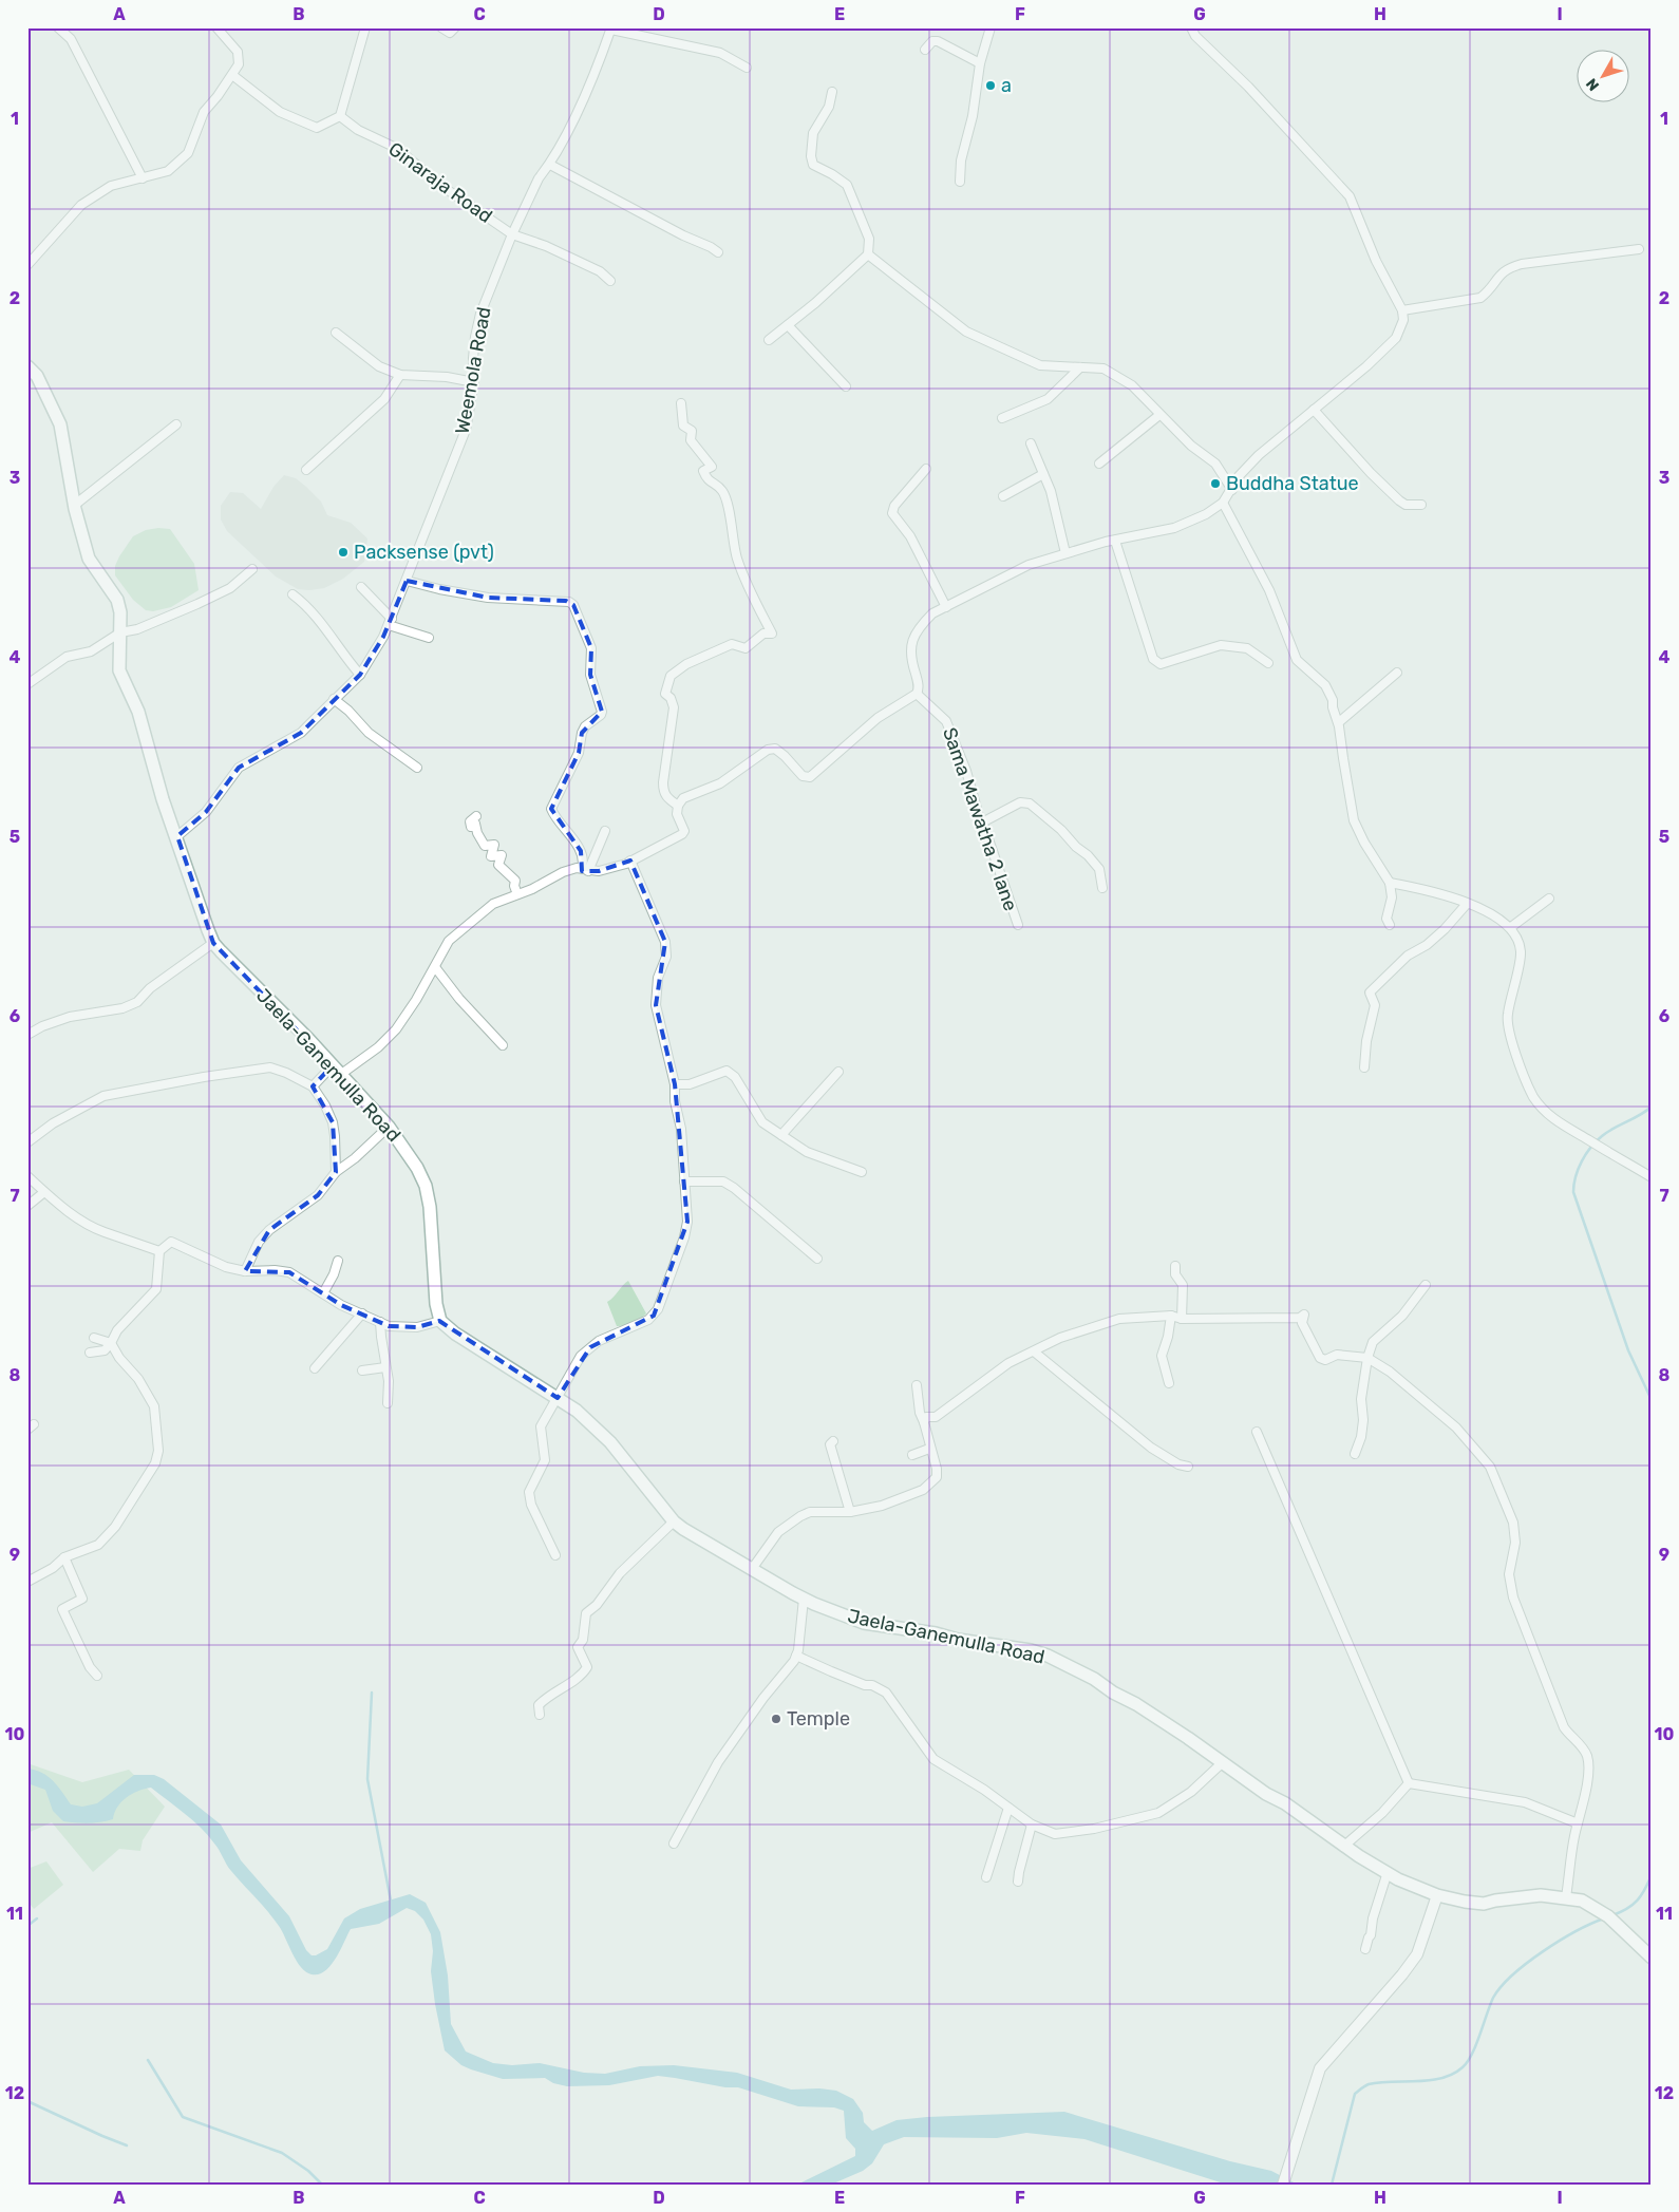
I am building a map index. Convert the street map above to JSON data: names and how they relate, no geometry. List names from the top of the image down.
{
  "streets": {
    "main road": ["Jaela-Ganemulla Road"],
    "street": ["Ginaraja Road", "Weemola Road", "Sama Mawatha 2 lane"]
  },
  "crossings": [
    ["Ginaraja Road", "Weemola Road"],
    ["Weemola Road", "Jaela-Ganemulla Road"]
  ],
  "places": [
    "a",
    "Buddha Statue",
    "Packsense (pvt)",
    "Temple"
  ],
  "north": "bottom left",
  "grid": {
    "columns": [
      "A",
      "B",
      "C",
      "D",
      "E",
      "F",
      "G",
      "H",
      "I"
    ],
    "rows": [
      "1",
      "2",
      "3",
      "4",
      "5",
      "6",
      "7",
      "8",
      "9",
      "10",
      "11",
      "12"
    ]
  }
}
